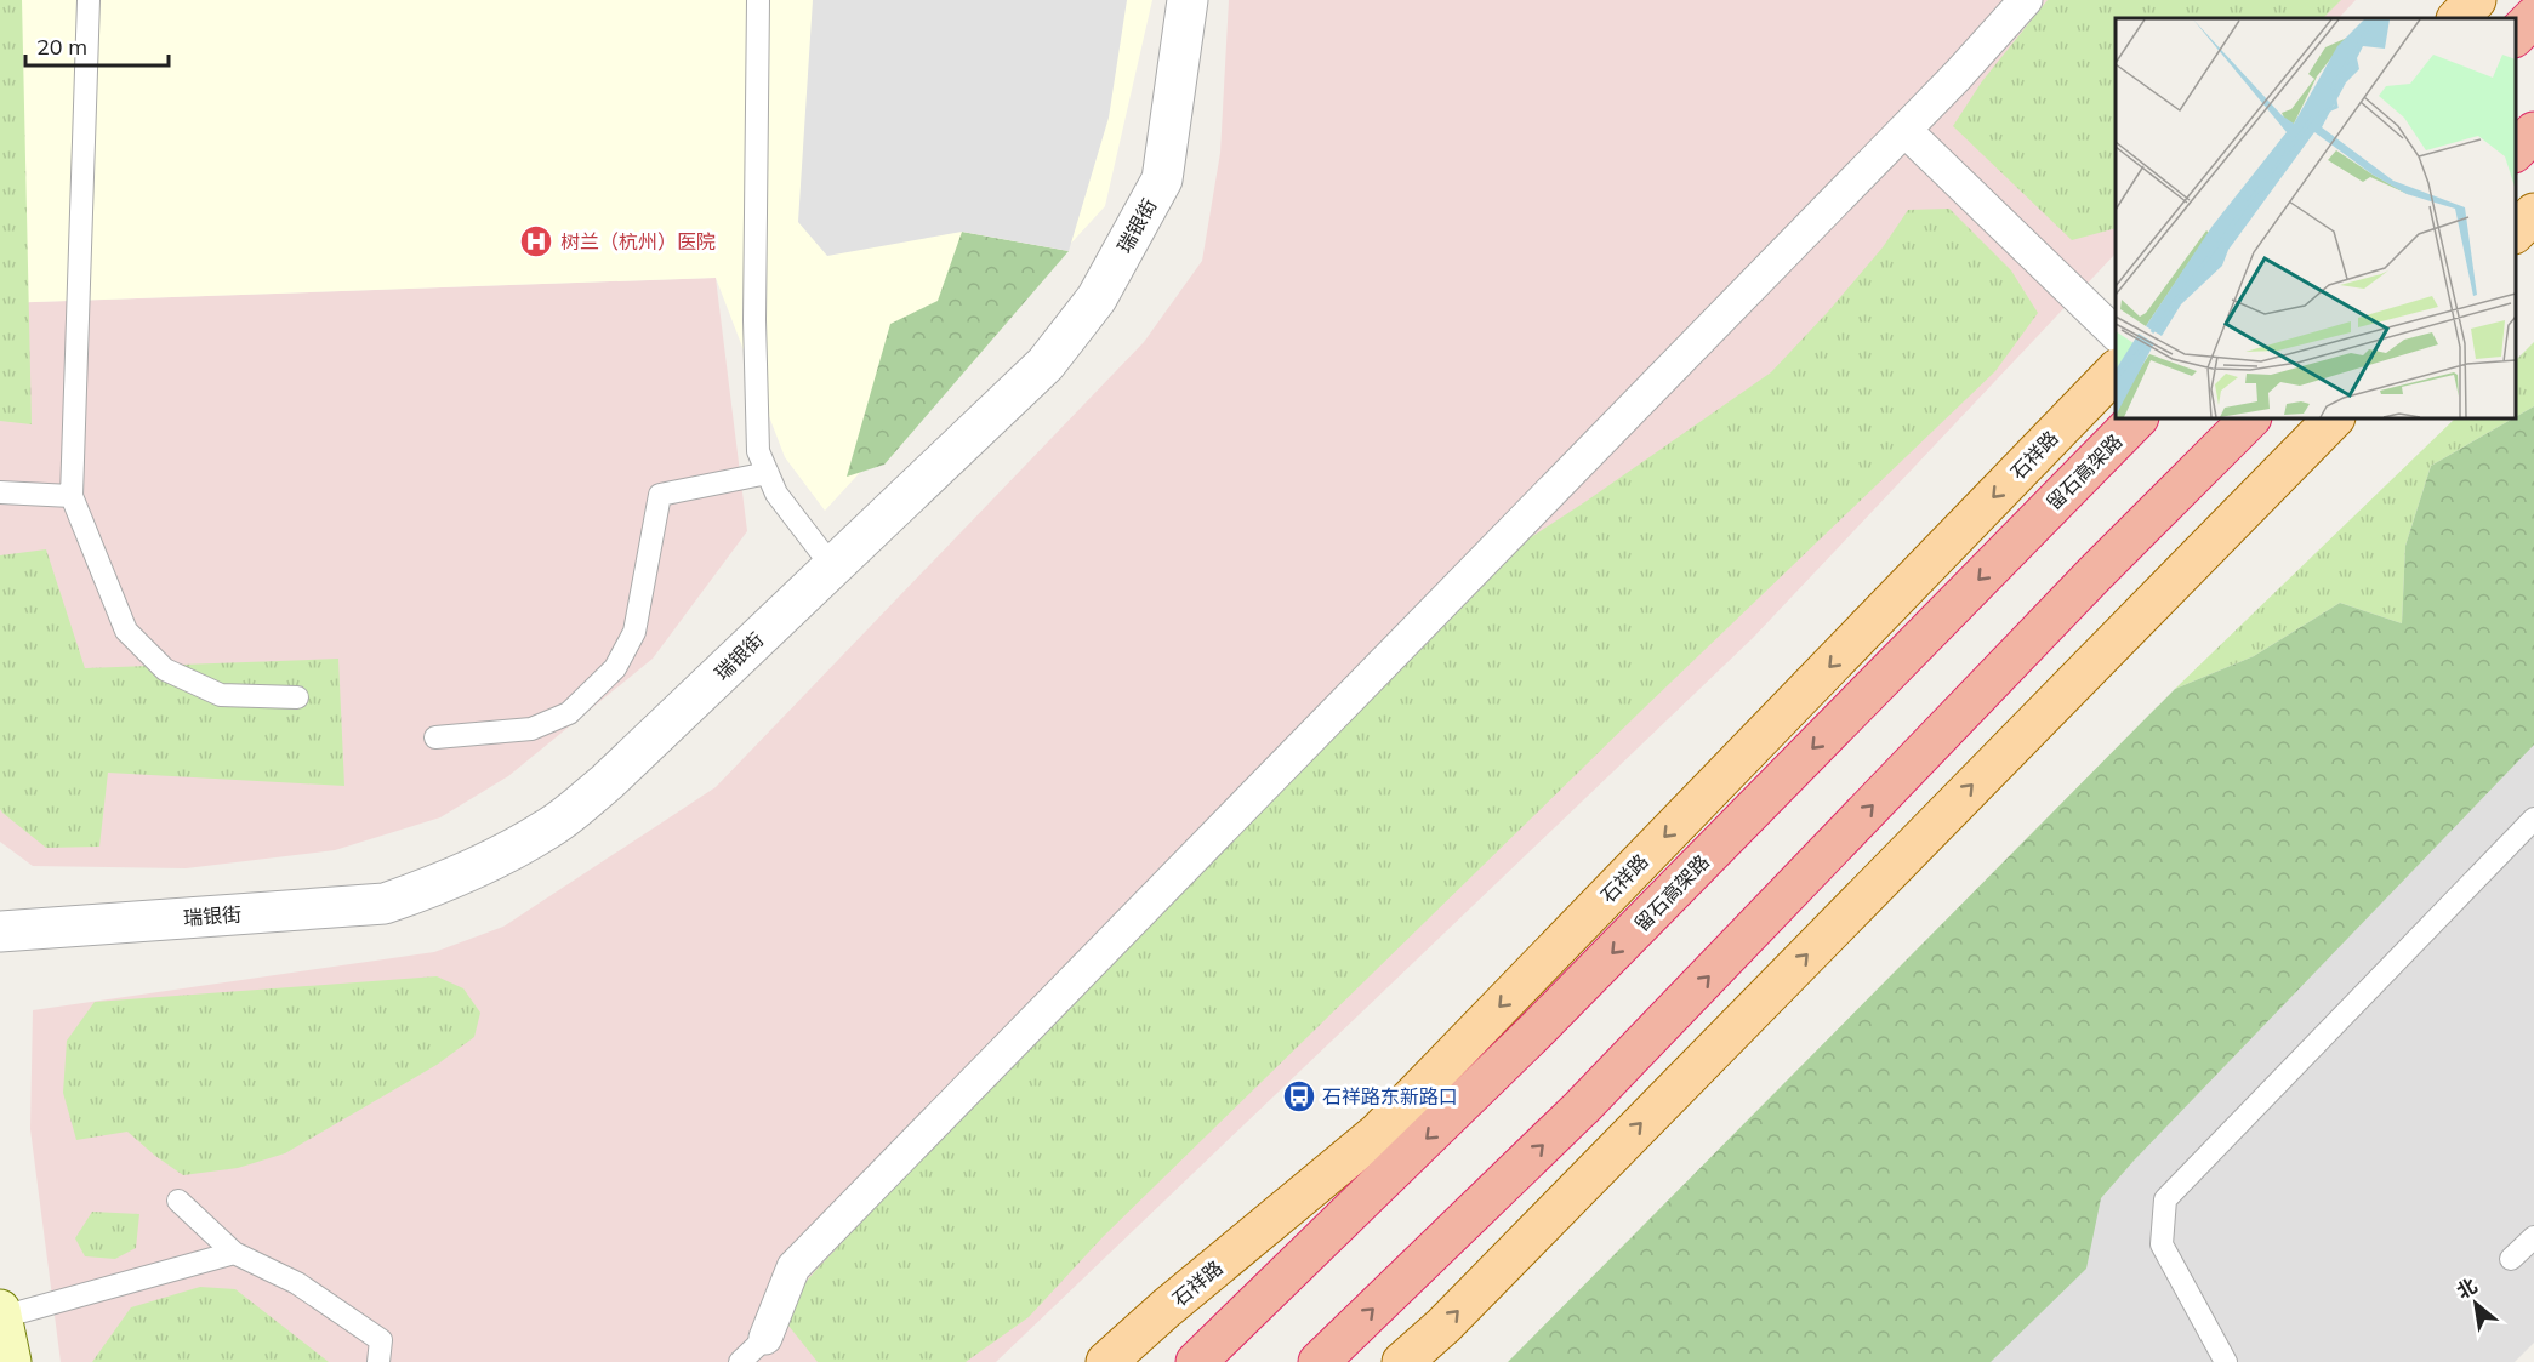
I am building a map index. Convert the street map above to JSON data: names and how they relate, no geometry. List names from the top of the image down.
{
  "streets": {
    "highway": ["留石高架路"],
    "main road": ["石祥路"],
    "street": ["瑞银街"]
  },
  "places": {
    "hospital": ["树兰（杭州）医院"],
    "bus stop": ["石祥路东新路口"]
  },
  "scale_bar": "20 m",
  "north": "top left"
}
